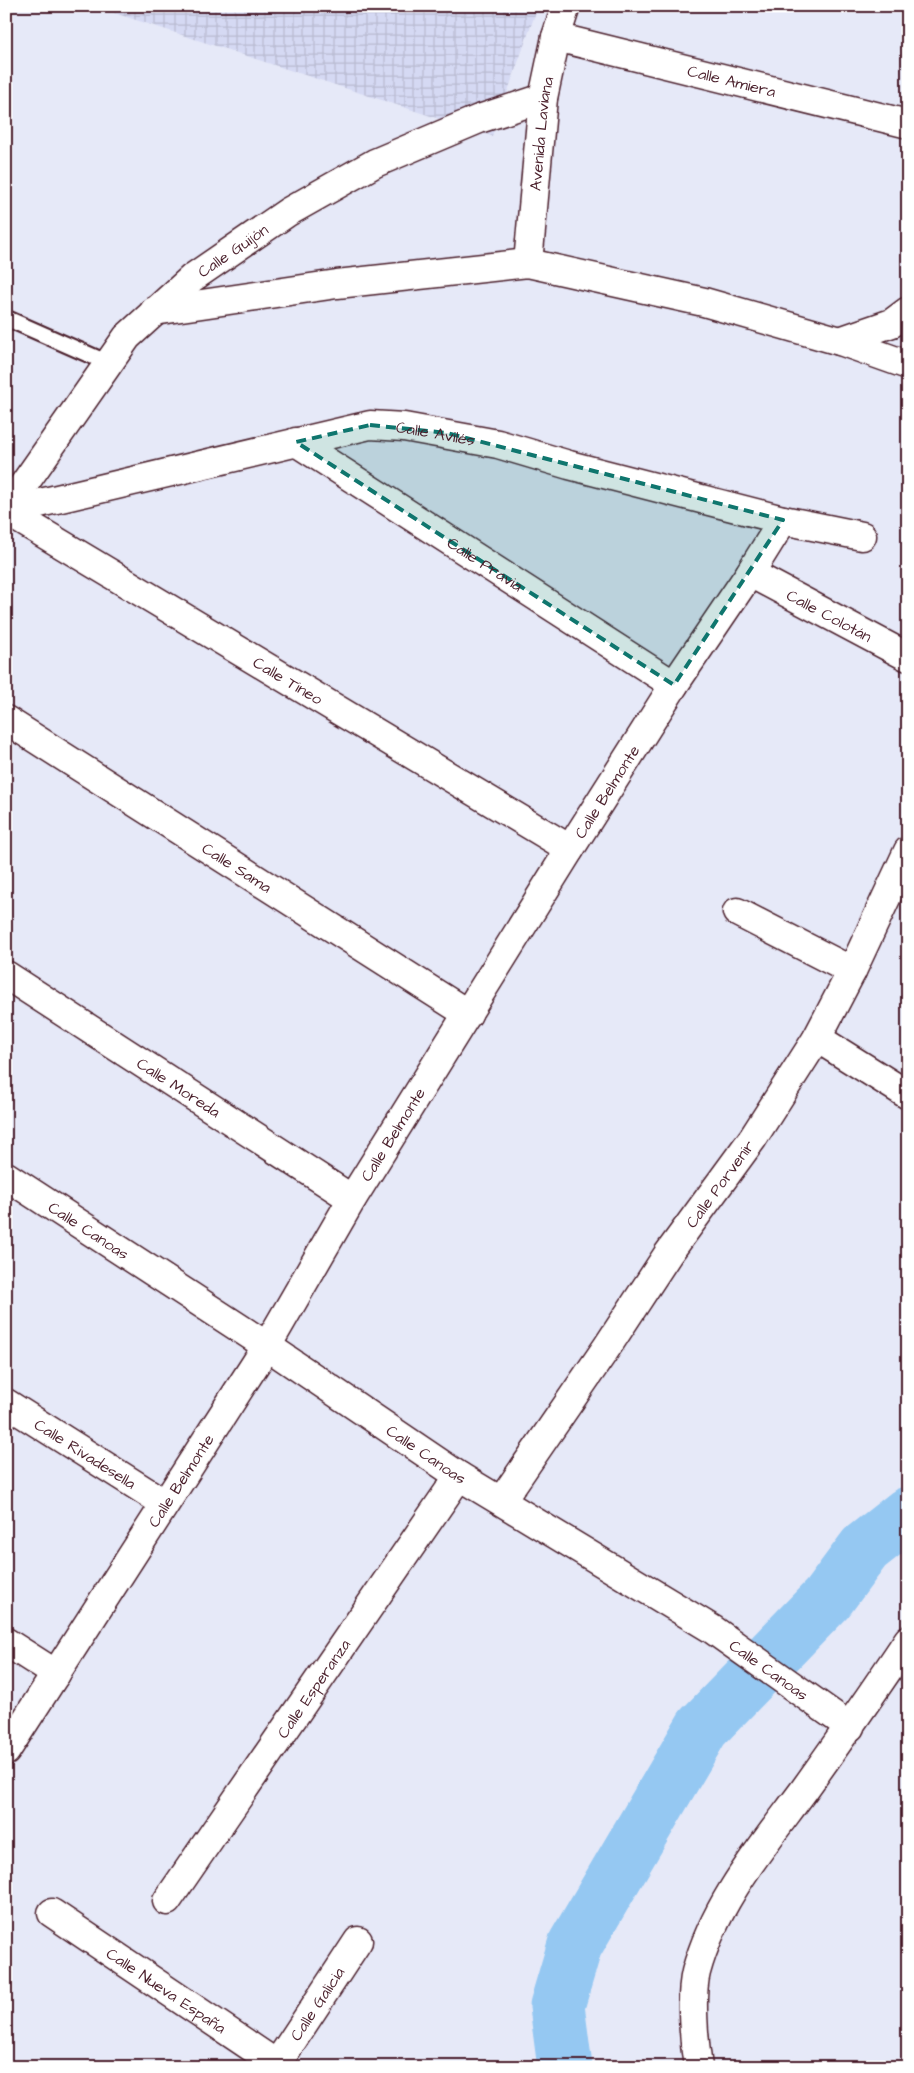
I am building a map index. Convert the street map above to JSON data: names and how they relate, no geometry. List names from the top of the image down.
{
  "streets": {
    "street": [
      "Calle Amiera",
      "Avenida Laviana",
      "Calle Guijón",
      "Calle Avilés",
      "Calle Pravia",
      "Calle Colotán",
      "Calle Tineo",
      "Calle Belmonte",
      "Calle Sama",
      "Calle Moreda",
      "Calle Porvenir",
      "Calle Canoas",
      "Calle Rivadesella",
      "Calle Esperanza",
      "Calle Nueva España",
      "Calle Galicia"
    ]
  },
  "crossings": [
    ["Calle Amiera", "Avenida Laviana"],
    ["Avenida Laviana", "Calle Guijón"],
    ["Calle Guijón", "Calle Avilés"],
    ["Calle Guijón", "Calle Tineo"],
    ["Calle Avilés", "Calle Pravia"],
    ["Calle Avilés", "Calle Tineo"],
    ["Calle Avilés", "Calle Belmonte"],
    ["Calle Pravia", "Calle Belmonte"],
    ["Calle Colotán", "Calle Belmonte"],
    ["Calle Tineo", "Calle Belmonte"],
    ["Calle Belmonte", "Calle Sama"],
    ["Calle Belmonte", "Calle Moreda"],
    ["Calle Belmonte", "Calle Canoas"],
    ["Calle Belmonte", "Calle Rivadesella"],
    ["Calle Porvenir", "Calle Canoas"],
    ["Calle Canoas", "Calle Esperanza"],
    ["Calle Nueva España", "Calle Galicia"]
  ]
}
